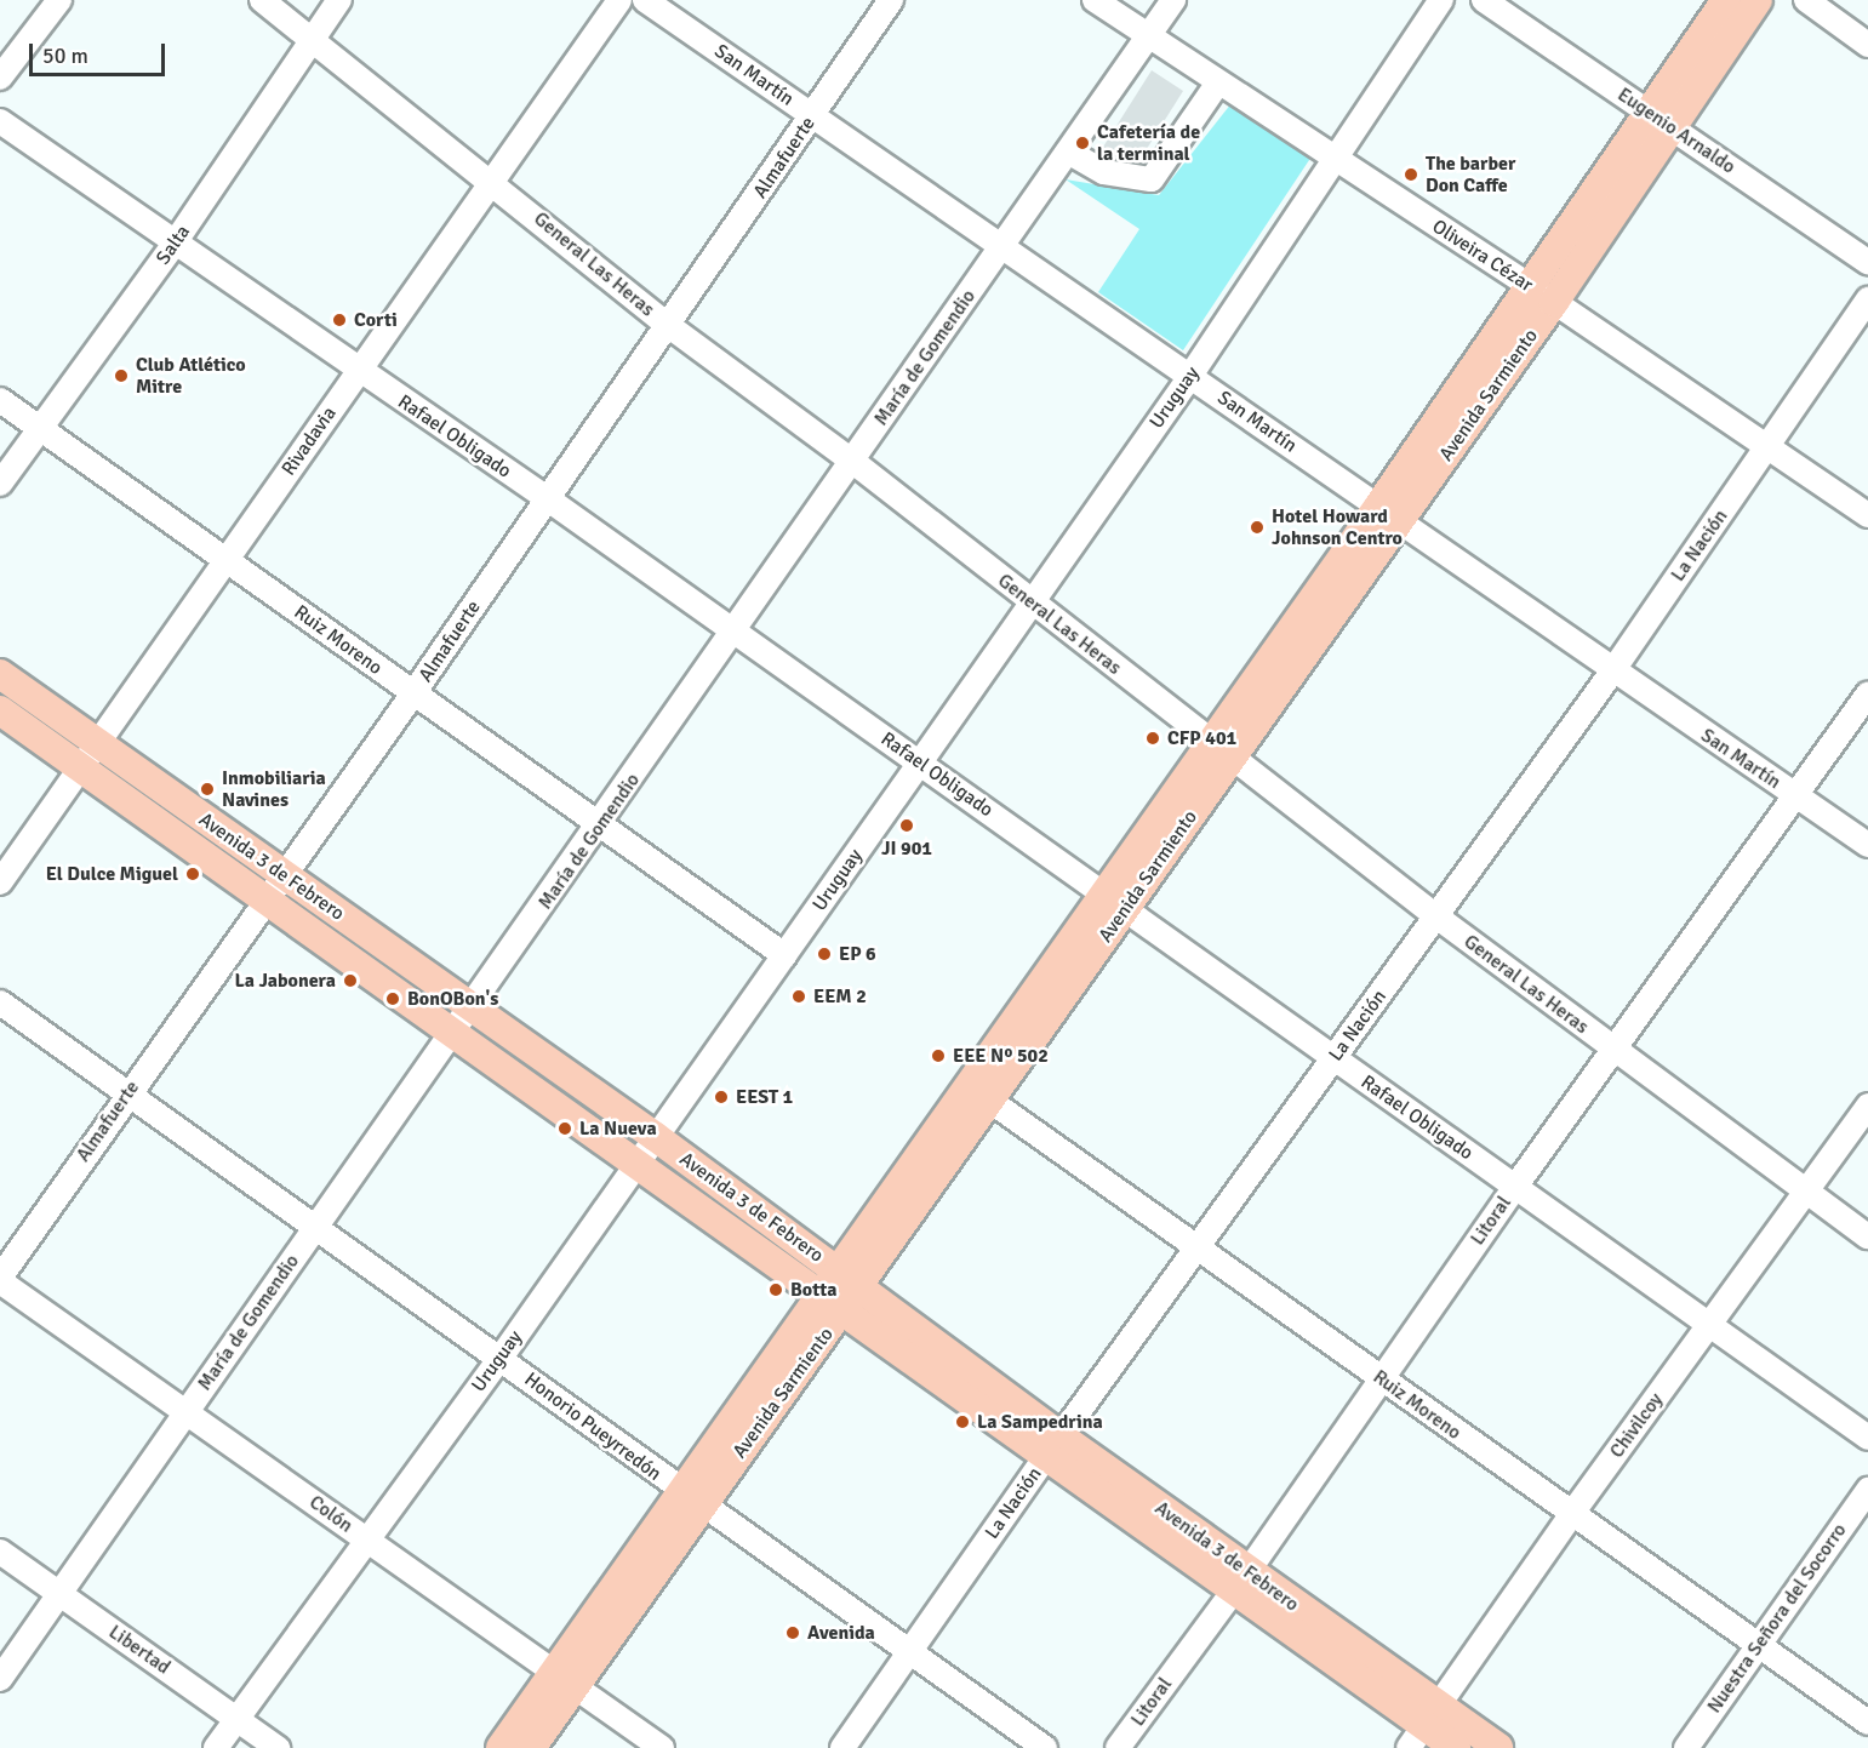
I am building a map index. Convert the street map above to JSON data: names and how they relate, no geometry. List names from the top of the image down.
{
  "streets": {
    "main road": ["Avenida Sarmiento", "Avenida 3 de Febrero"],
    "street": [
      "San Martín",
      "Eugenio Arnaldo",
      "Almafuerte",
      "Salta",
      "Oliveira Cézar",
      "General Las Heras",
      "María de Gomendio",
      "Uruguay",
      "Rafael Obligado",
      "Rivadavia",
      "La Nación",
      "Ruiz Moreno",
      "Litoral",
      "Chivilcoy",
      "Honorio Pueyrredón",
      "Colón",
      "Nuestra Señora del Socorro",
      "Libertad"
    ]
  },
  "crossings": [
    ["San Martín", "Almafuerte"],
    ["San Martín", "María de Gomendio"],
    ["San Martín", "Avenida Sarmiento"],
    ["San Martín", "Uruguay"],
    ["San Martín", "La Nación"],
    ["San Martín", "Litoral"],
    ["Eugenio Arnaldo", "Avenida Sarmiento"],
    ["Almafuerte", "General Las Heras"],
    ["Almafuerte", "Rafael Obligado"],
    ["Almafuerte", "Ruiz Moreno"],
    ["Almafuerte", "Avenida 3 de Febrero"],
    ["Almafuerte", "Honorio Pueyrredón"],
    ["Almafuerte", "Colón"],
    ["Salta", "General Las Heras"],
    ["Salta", "Rafael Obligado"],
    ["Salta", "Ruiz Moreno"],
    ["Oliveira Cézar", "María de Gomendio"],
    ["Oliveira Cézar", "Avenida Sarmiento"],
    ["Oliveira Cézar", "Uruguay"],
    ["Oliveira Cézar", "La Nación"],
    ["General Las Heras", "María de Gomendio"],
    ["General Las Heras", "Avenida Sarmiento"],
    ["General Las Heras", "Uruguay"],
    ["General Las Heras", "Rivadavia"],
    ["General Las Heras", "La Nación"],
    ["General Las Heras", "Litoral"],
    ["General Las Heras", "Chivilcoy"],
    ["María de Gomendio", "Rafael Obligado"],
    ["María de Gomendio", "Ruiz Moreno"],
    ["María de Gomendio", "Avenida 3 de Febrero"],
    ["María de Gomendio", "Honorio Pueyrredón"],
    ["María de Gomendio", "Colón"],
    ["María de Gomendio", "Libertad"],
    ["Avenida Sarmiento", "Rafael Obligado"],
    ["Avenida Sarmiento", "Ruiz Moreno"],
    ["Avenida Sarmiento", "Avenida 3 de Febrero"],
    ["Avenida Sarmiento", "Honorio Pueyrredón"],
    ["Avenida Sarmiento", "Colón"],
    ["Uruguay", "Rafael Obligado"],
    ["Uruguay", "Ruiz Moreno"],
    ["Uruguay", "Avenida 3 de Febrero"],
    ["Uruguay", "Honorio Pueyrredón"],
    ["Uruguay", "Colón"],
    ["Uruguay", "Libertad"],
    ["Rafael Obligado", "Rivadavia"],
    ["Rafael Obligado", "La Nación"],
    ["Rafael Obligado", "Litoral"],
    ["Rafael Obligado", "Chivilcoy"],
    ["Rivadavia", "Ruiz Moreno"],
    ["Rivadavia", "Avenida 3 de Febrero"],
    ["La Nación", "Ruiz Moreno"],
    ["La Nación", "Avenida 3 de Febrero"],
    ["La Nación", "Honorio Pueyrredón"],
    ["Ruiz Moreno", "Litoral"],
    ["Ruiz Moreno", "Chivilcoy"],
    ["Ruiz Moreno", "Nuestra Señora del Socorro"],
    ["Avenida 3 de Febrero", "Litoral"],
    ["Avenida 3 de Febrero", "Chivilcoy"]
  ],
  "places": [
    "Cafetería de la terminal",
    "The barber Don Caffe",
    "Corti",
    "Club Atlético Mitre",
    "Hotel Howard Johnson Centro",
    "CFP 401",
    "Inmobiliaria Navines",
    "JI 901",
    "El Dulce Miguel",
    "EP 6",
    "La Jabonera",
    "EEM 2",
    "BonOBon's",
    "EEE Nº 502",
    "EEST 1",
    "La Nueva",
    "Botta",
    "La Sampedrina",
    "Avenida"
  ],
  "scale_bar": "50 m"
}
